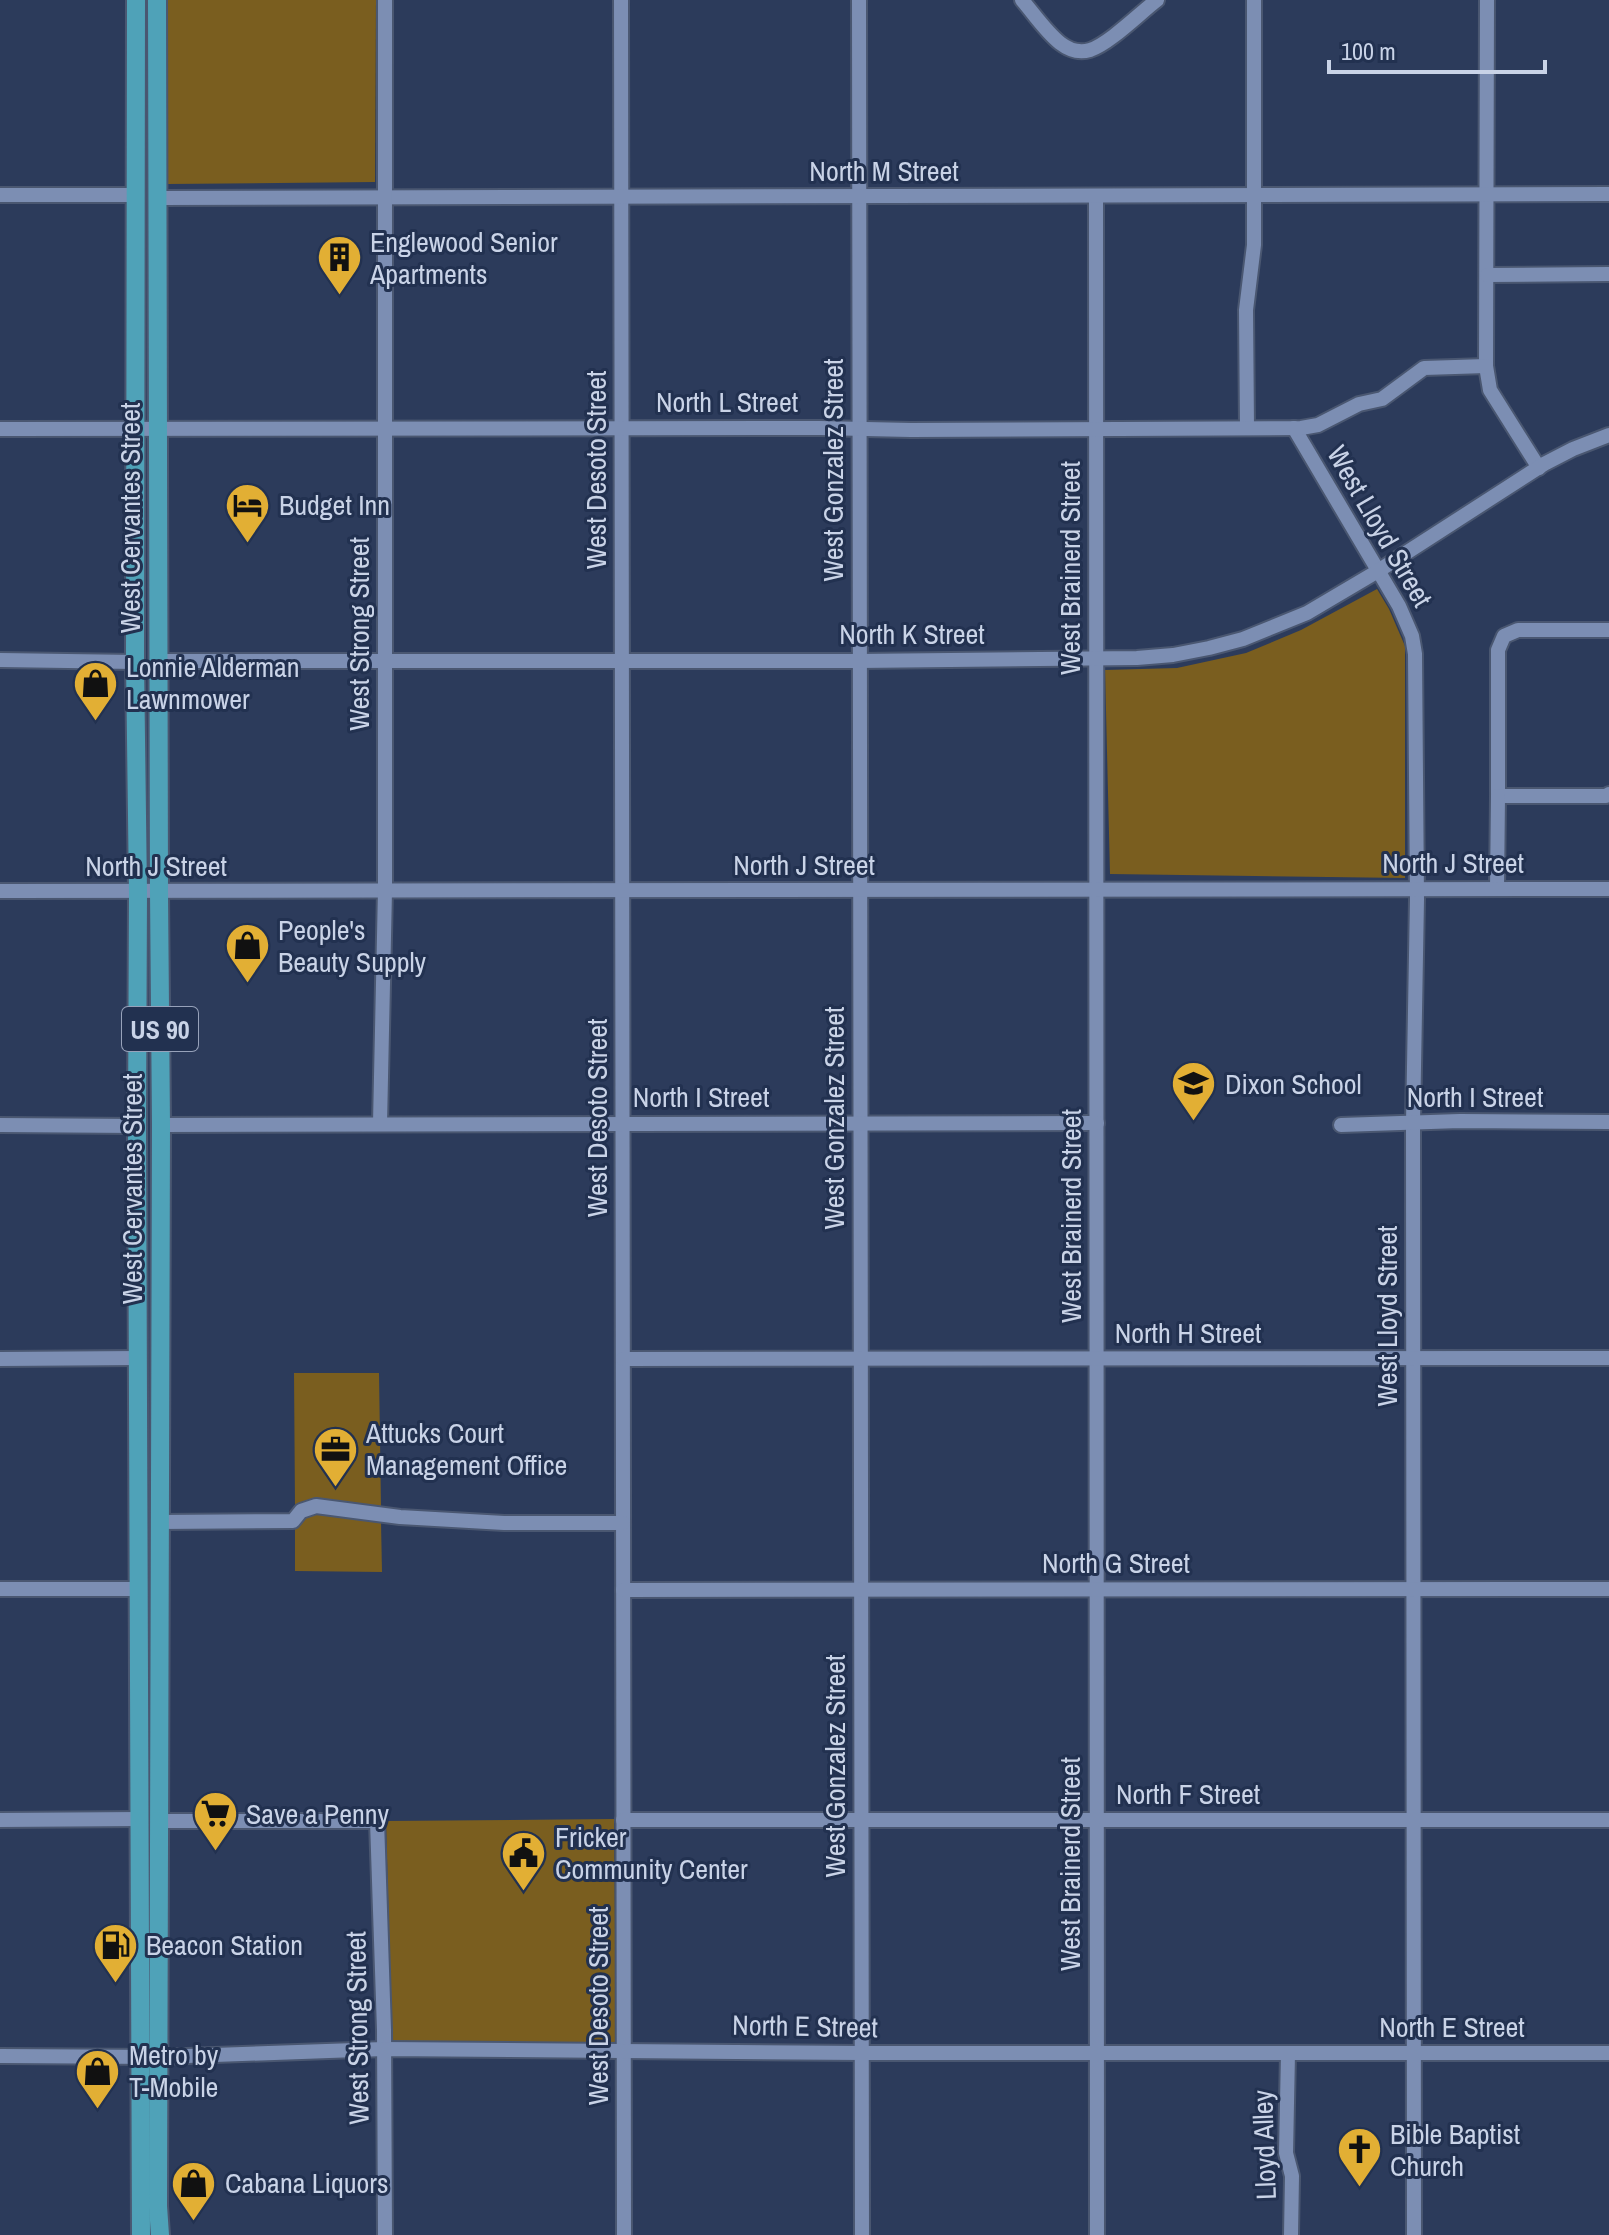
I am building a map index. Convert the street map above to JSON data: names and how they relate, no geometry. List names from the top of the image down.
{
  "streets": {
    "main road": ["West Cervantes Street", "US 90"],
    "street": [
      "North M Street",
      "North L Street",
      "West Desoto Street",
      "West Gonzalez Street",
      "West Lloyd Street",
      "West Brainerd Street",
      "West Strong Street",
      "North K Street",
      "North J Street",
      "North I Street",
      "North H Street",
      "North G Street",
      "North F Street",
      "North E Street",
      "Lloyd Alley"
    ]
  },
  "crossings": [
    ["North M Street", "West Desoto Street"],
    ["North M Street", "West Gonzalez Street"],
    ["North M Street", "West Cervantes Street"],
    ["North M Street", "West Brainerd Street"],
    ["North M Street", "West Strong Street"],
    ["North L Street", "West Desoto Street"],
    ["North L Street", "West Gonzalez Street"],
    ["North L Street", "West Cervantes Street"],
    ["North L Street", "West Lloyd Street"],
    ["North L Street", "West Brainerd Street"],
    ["North L Street", "West Strong Street"],
    ["West Desoto Street", "North K Street"],
    ["West Desoto Street", "North J Street"],
    ["West Desoto Street", "North I Street"],
    ["West Desoto Street", "North H Street"],
    ["West Desoto Street", "North G Street"],
    ["West Desoto Street", "North F Street"],
    ["West Desoto Street", "North E Street"],
    ["West Gonzalez Street", "North K Street"],
    ["West Gonzalez Street", "North J Street"],
    ["West Gonzalez Street", "North I Street"],
    ["West Gonzalez Street", "North H Street"],
    ["West Gonzalez Street", "North G Street"],
    ["West Gonzalez Street", "North F Street"],
    ["West Gonzalez Street", "North E Street"],
    ["West Cervantes Street", "West Strong Street"],
    ["West Cervantes Street", "North K Street"],
    ["West Cervantes Street", "North J Street"],
    ["West Cervantes Street", "North I Street"],
    ["West Cervantes Street", "North E Street"],
    ["West Lloyd Street", "North K Street"],
    ["West Lloyd Street", "North J Street"],
    ["West Lloyd Street", "North I Street"],
    ["West Lloyd Street", "North H Street"],
    ["West Lloyd Street", "North G Street"],
    ["West Lloyd Street", "North F Street"],
    ["West Lloyd Street", "North E Street"],
    ["West Brainerd Street", "North K Street"],
    ["West Brainerd Street", "North J Street"],
    ["West Brainerd Street", "North I Street"],
    ["West Brainerd Street", "North H Street"],
    ["West Brainerd Street", "North G Street"],
    ["West Brainerd Street", "North F Street"],
    ["West Brainerd Street", "North E Street"],
    ["West Strong Street", "North K Street"],
    ["West Strong Street", "North J Street"],
    ["West Strong Street", "North I Street"],
    ["West Strong Street", "North E Street"],
    ["North E Street", "Lloyd Alley"]
  ],
  "places": {
    "building": ["Englewood Senior Apartments"],
    "hotel": ["Budget Inn"],
    "shop": [
      "Lonnie Alderman Lawnmower",
      "People's Beauty Supply",
      "Metro by T-Mobile",
      "Cabana Liquors"
    ],
    "school or university": ["Dixon School"],
    "office": ["Attucks Court Management Office"],
    "supermarket": ["Save a Penny"],
    "public building": ["Fricker Community Center"],
    "fuel station": ["Beacon Station"],
    "church": ["Bible Baptist Church"]
  },
  "scale_bar": "100 m"
}
